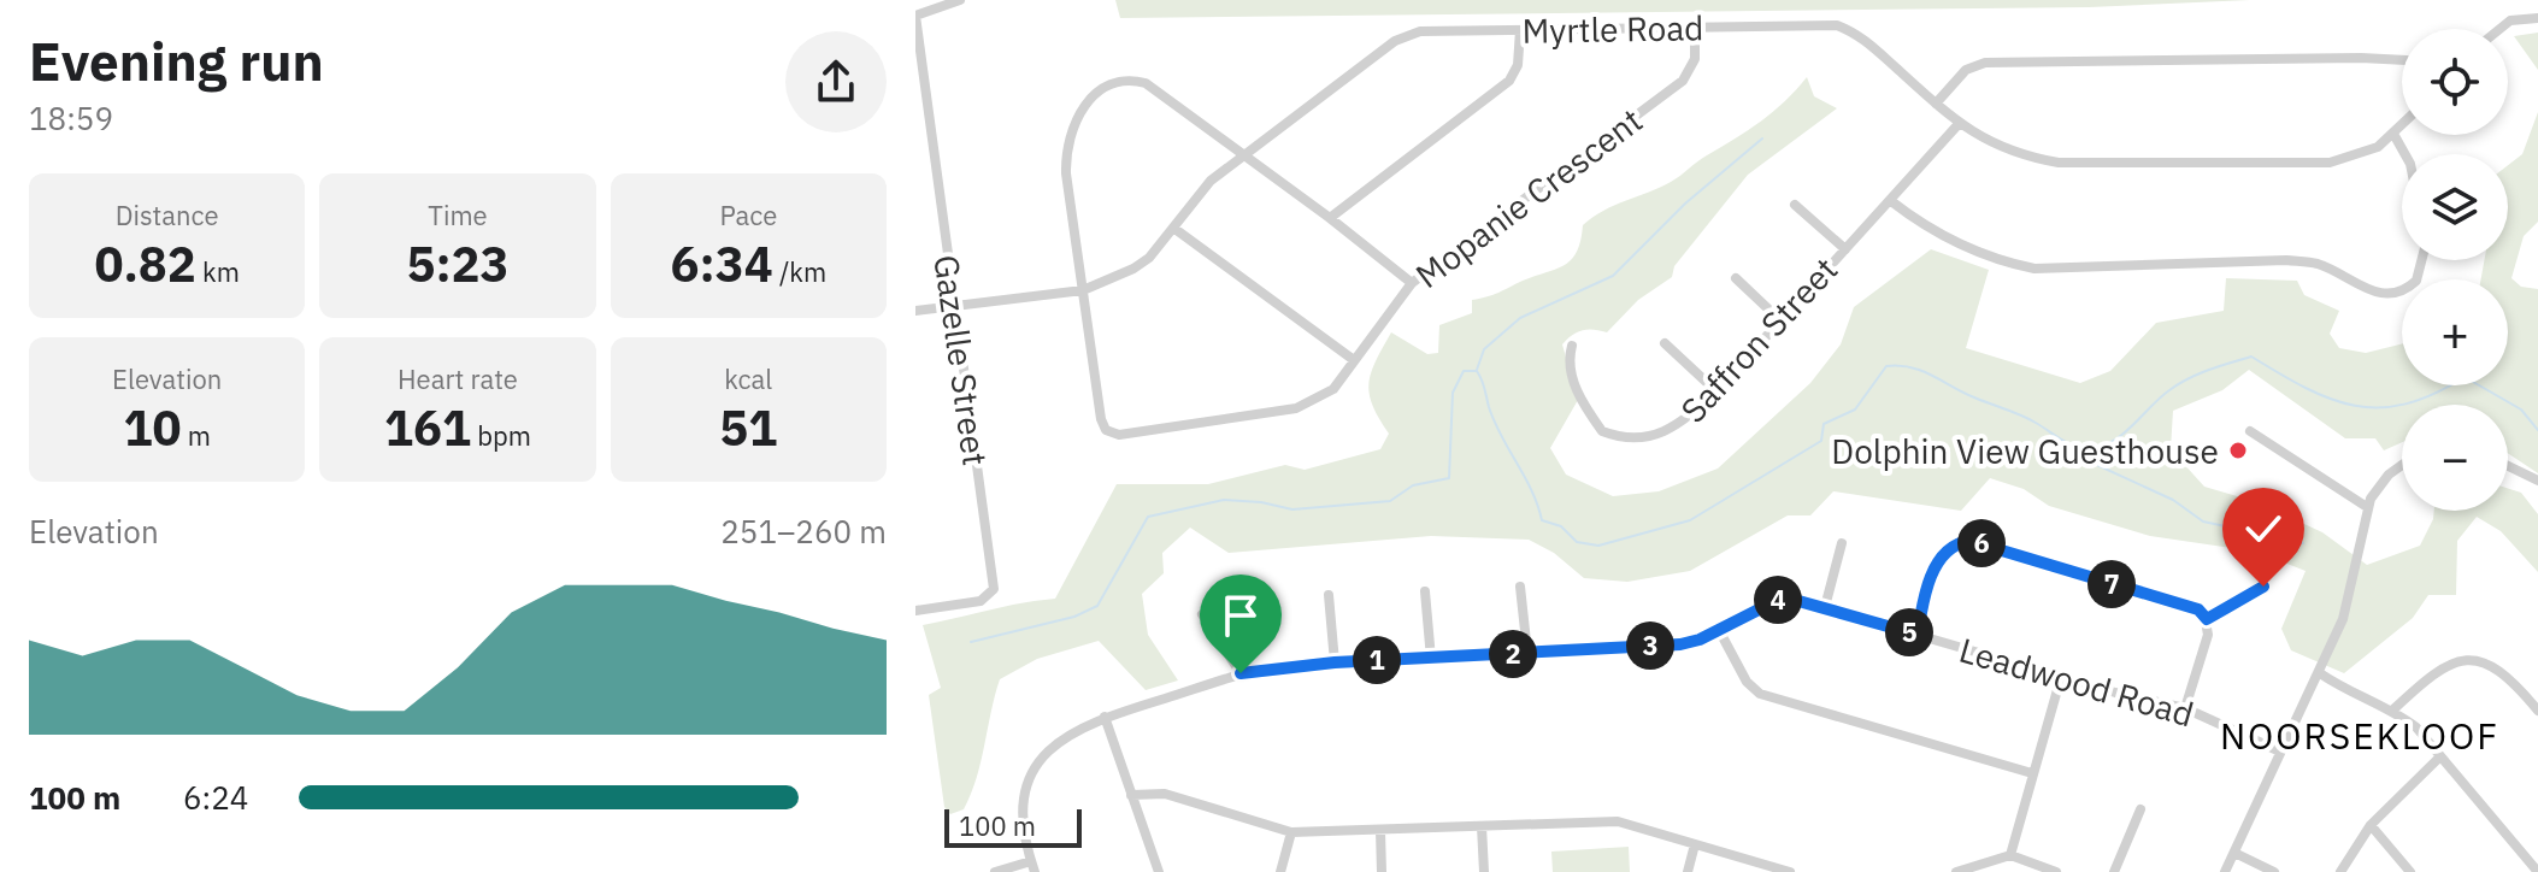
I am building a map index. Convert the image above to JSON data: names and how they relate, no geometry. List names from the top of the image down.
{
  "streets": {
    "street": [
      "Myrtle Road",
      "Mopanie Crescent",
      "Saffron Street",
      "Gazelle Street",
      "Leadwood Road"
    ]
  },
  "crossings": [
    ["Myrtle Road", "Mopanie Crescent"],
    ["Myrtle Road", "Saffron Street"],
    ["Myrtle Road", "Gazelle Street"]
  ],
  "districts": ["NOORSEKLOOF"],
  "places": ["Dolphin View Guesthouse"],
  "scale_bar": "100 m",
  "page": {
    "heading": ["Evening run", "18:59"],
    "map_buttons": ["+", "−"],
    "stats": [
      ["Distance", "0.82 km"],
      ["Time", "5:23"],
      ["Pace", "6:34 /km"],
      ["Elevation", "10 m"],
      ["Heart rate", "161 bpm"],
      ["kcal", "51"]
    ],
    "chart": ["Elevation", "251–260 m"],
    "pins": [
      "6",
      "7",
      "4",
      "5",
      "3",
      "2",
      "1"
    ],
    "list": [
      {
        "name": "100 m",
        "note": "6:24"
      }
    ],
    "scale": "100 m"
  }
}
